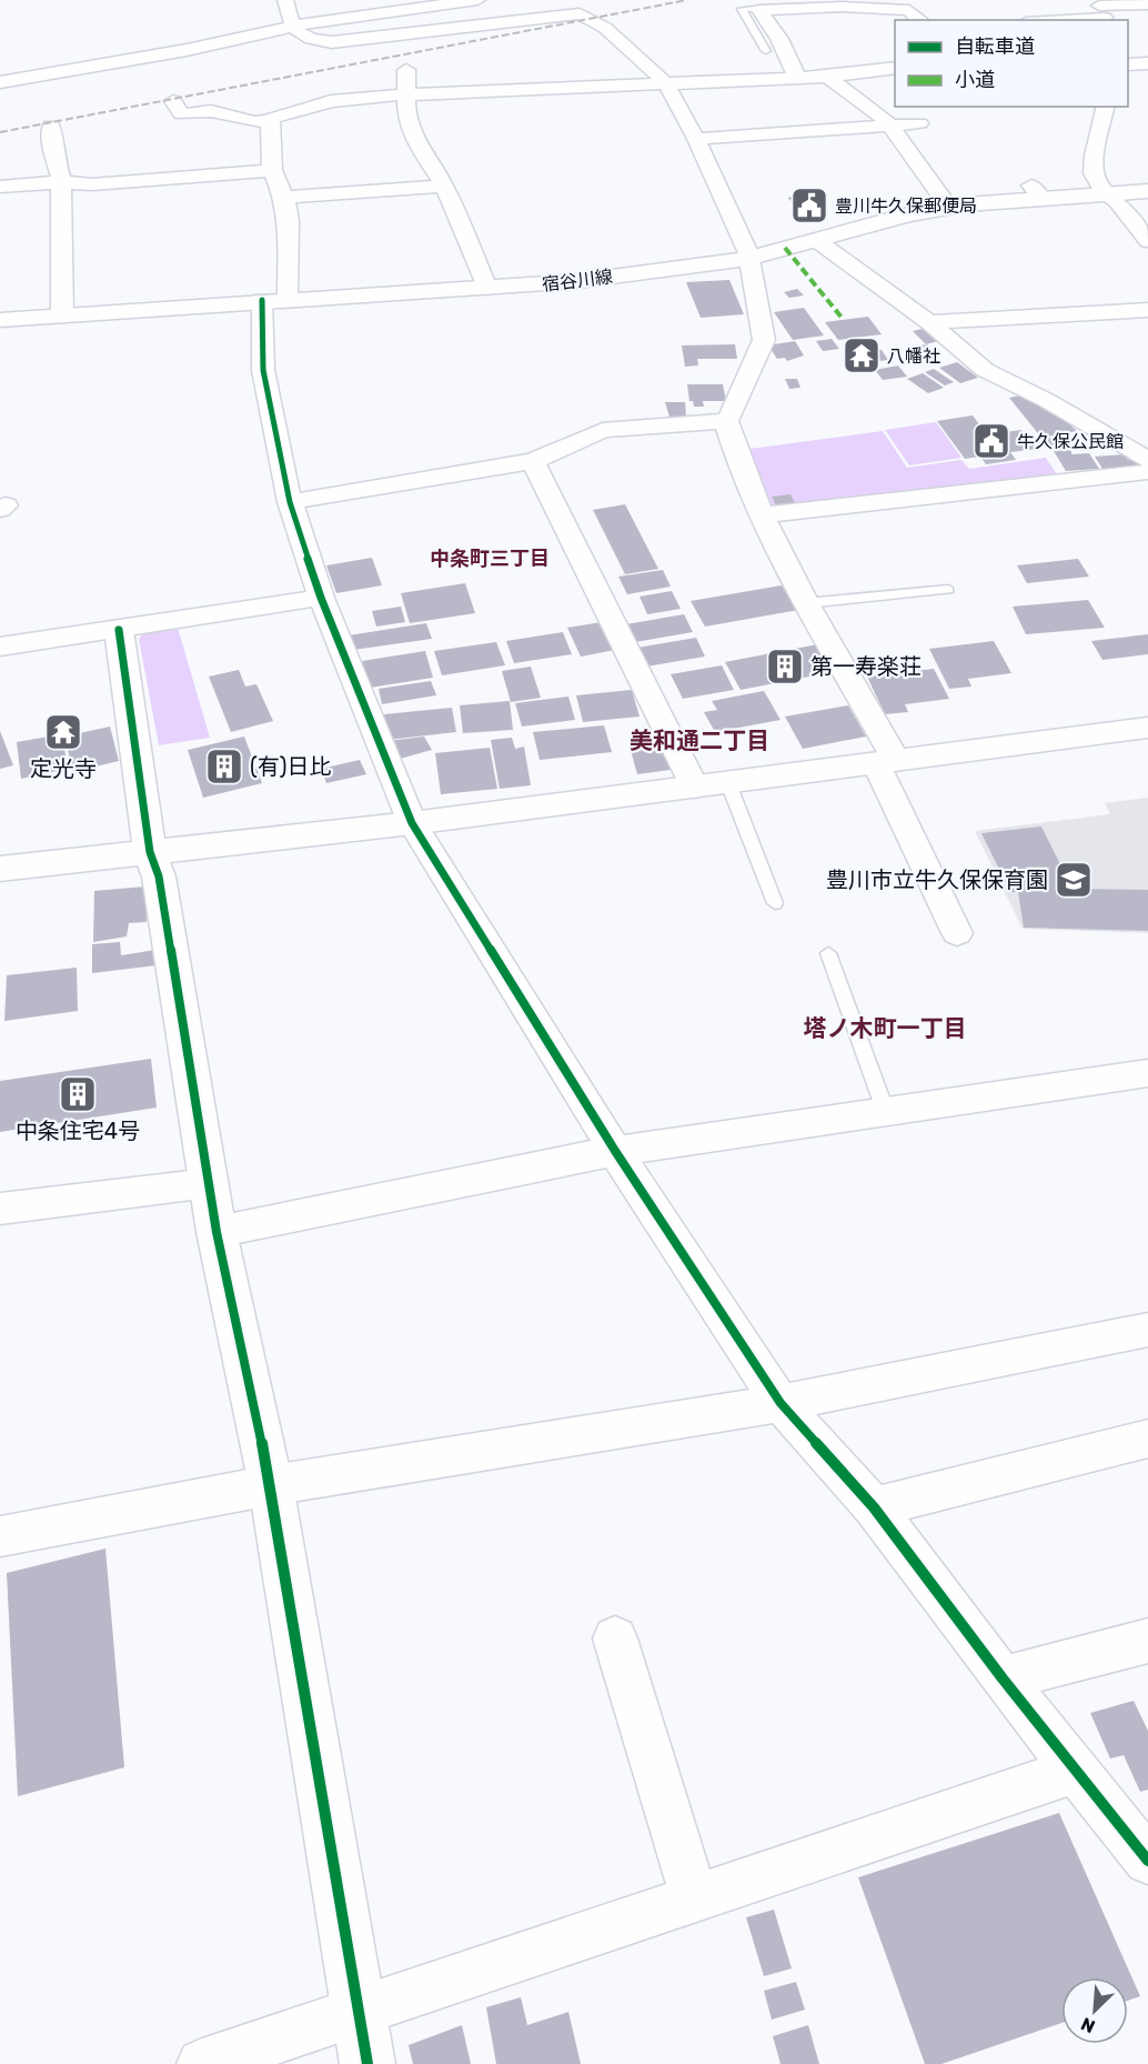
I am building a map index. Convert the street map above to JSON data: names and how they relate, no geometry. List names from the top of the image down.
{
  "streets": {
    "street": ["宿谷川線"]
  },
  "districts": ["中条町三丁目", "美和通二丁目", "塔ノ木町一丁目"],
  "places": {
    "public building": ["豊川牛久保郵便局", "牛久保公民館"],
    "temple": ["八幡社", "定光寺"],
    "building": ["第一寿楽荘", "(有)日比", "中条住宅4号"],
    "school or university": ["豊川市立牛久保保育園"]
  },
  "legend": ["自転車道", "小道"],
  "north": "bottom left"
}
